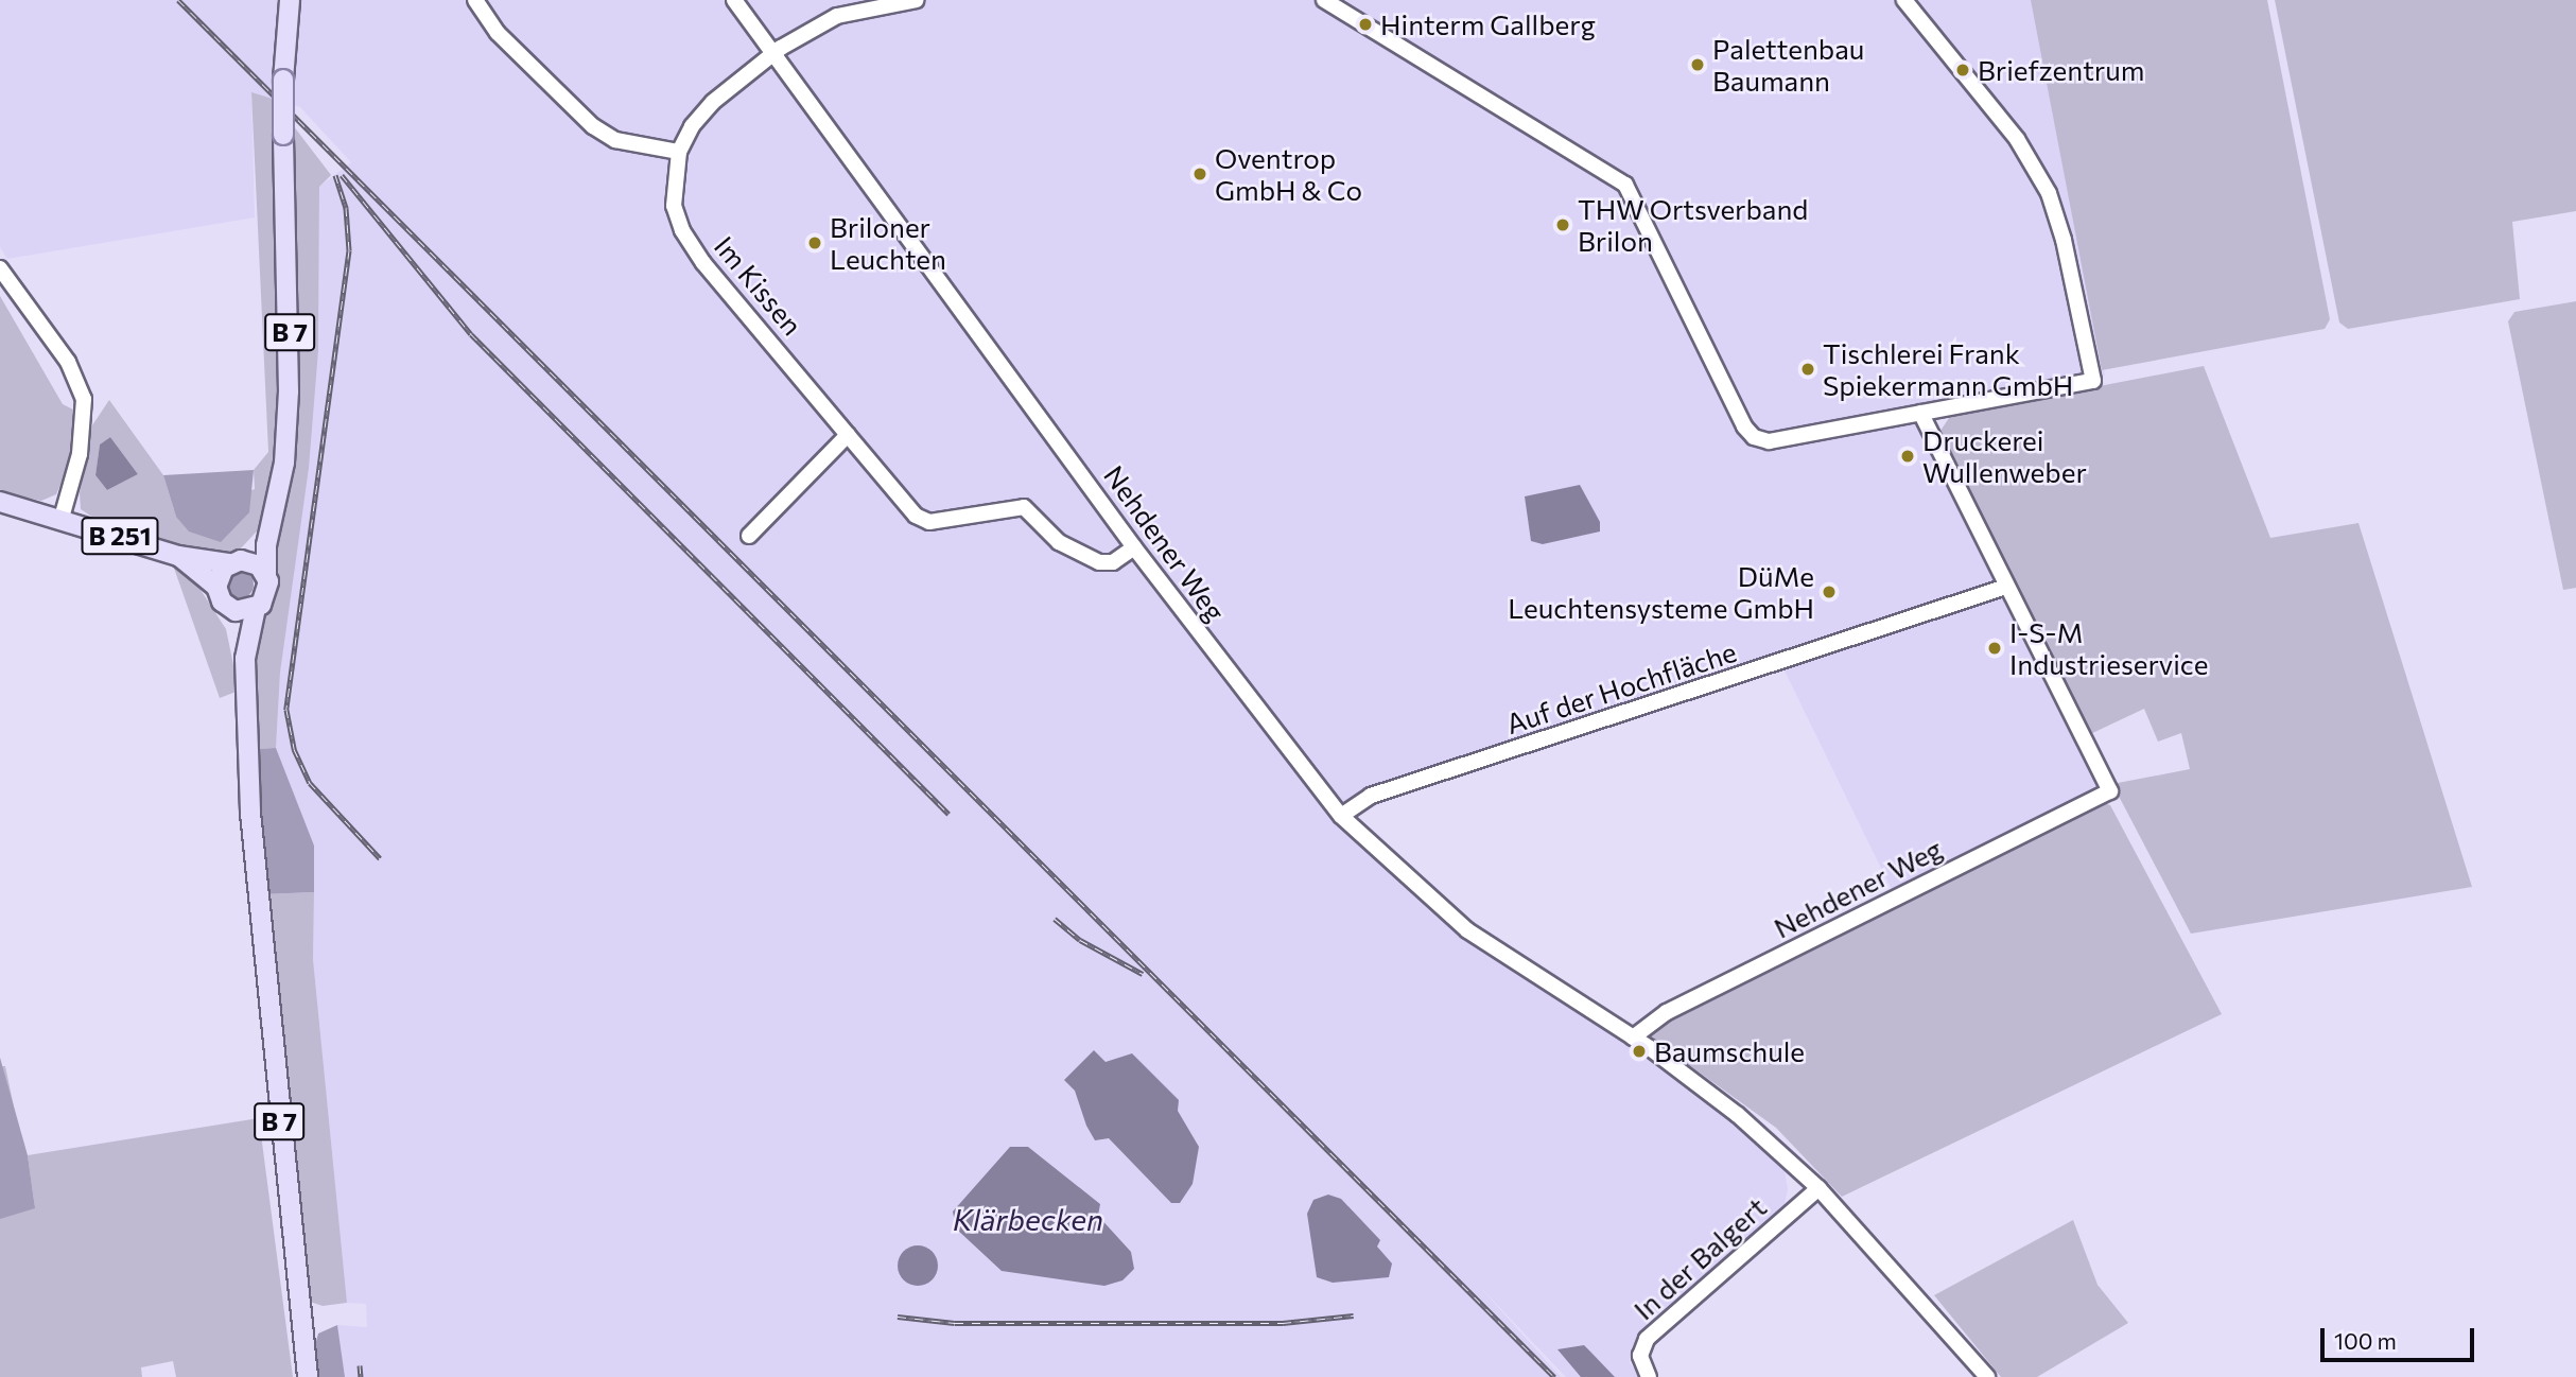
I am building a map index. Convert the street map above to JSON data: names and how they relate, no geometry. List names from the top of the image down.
{
  "streets": {
    "main road": ["B 7", "B 251"],
    "street": [
      "Im Kissen",
      "Nehdener Weg",
      "Auf der Hochfläche",
      "In der Balgert"
    ]
  },
  "crossings": [
    ["Im Kissen", "Nehdener Weg"],
    ["B 7", "B 251"],
    ["Nehdener Weg", "Auf der Hochfläche"],
    ["Nehdener Weg", "In der Balgert"]
  ],
  "water": ["Klärbecken"],
  "places": [
    "Hinterm Gallberg",
    "Palettenbau Baumann",
    "Briefzentrum",
    "Oventrop GmbH & Co",
    "THW Ortsverband Brilon",
    "Briloner Leuchten",
    "Tischlerei Frank Spiekermann GmbH",
    "Druckerei Wullenweber",
    "DüMe Leuchtensysteme GmbH",
    "I-S-M Industrieservice",
    "Baumschule"
  ],
  "scale_bar": "100 m"
}
